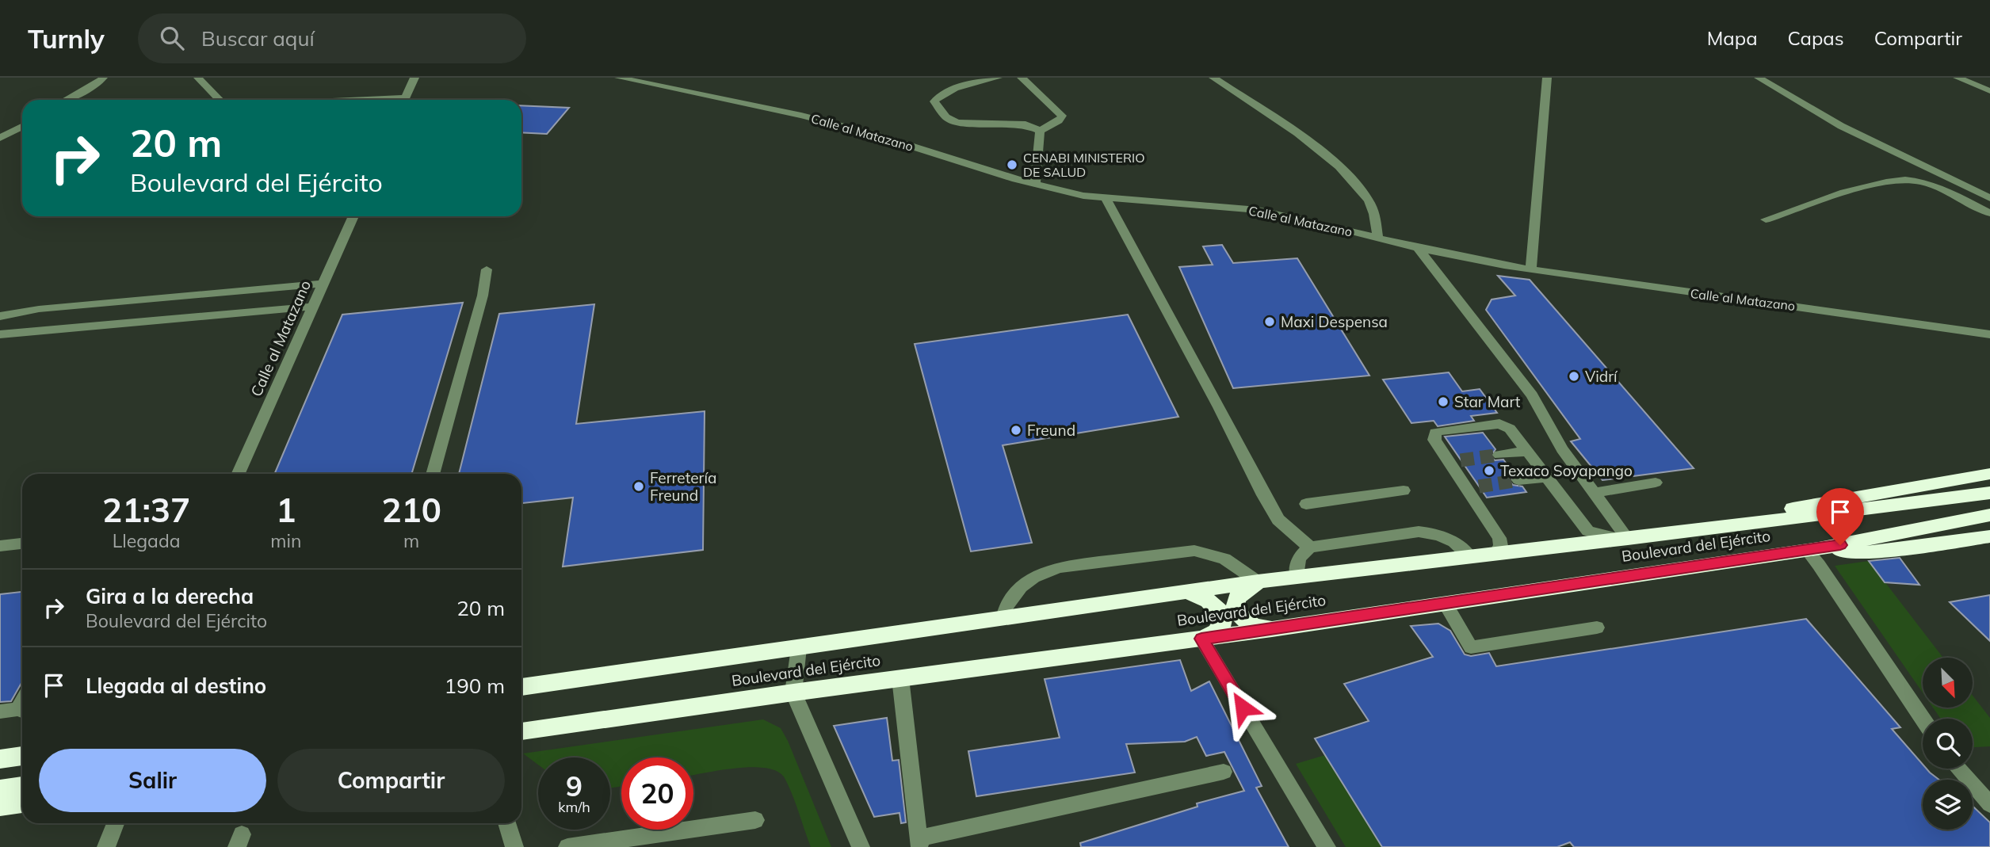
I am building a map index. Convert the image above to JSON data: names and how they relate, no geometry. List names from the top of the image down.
{
  "streets": {
    "highway": ["Boulevard del Ejército"],
    "street": ["Calle al Matazano"]
  },
  "places": [
    "CENABI MINISTERIO DE SALUD",
    "Maxi Despensa",
    "Vidrí",
    "Star Mart",
    "Freund",
    "Texaco Soyapango",
    "Ferretería Freund"
  ],
  "north": "bottom right",
  "page": {
    "header": "Turnly",
    "search": "Buscar aquí",
    "nav": ["Mapa", "Capas", "Compartir"],
    "turn": ["20 m", "Boulevard del Ejército"],
    "eta": [
      "21:37",
      "Llegada",
      "1",
      "min",
      "210",
      "m"
    ],
    "list": [
      {
        "name": "Gira a la derecha",
        "note": "Boulevard del Ejército",
        "value": "20 m"
      },
      {
        "name": "Llegada al destino",
        "value": "190 m"
      }
    ],
    "buttons": ["Salir", "Compartir"],
    "speed": "9 km/h",
    "limit": "20"
  }
}
